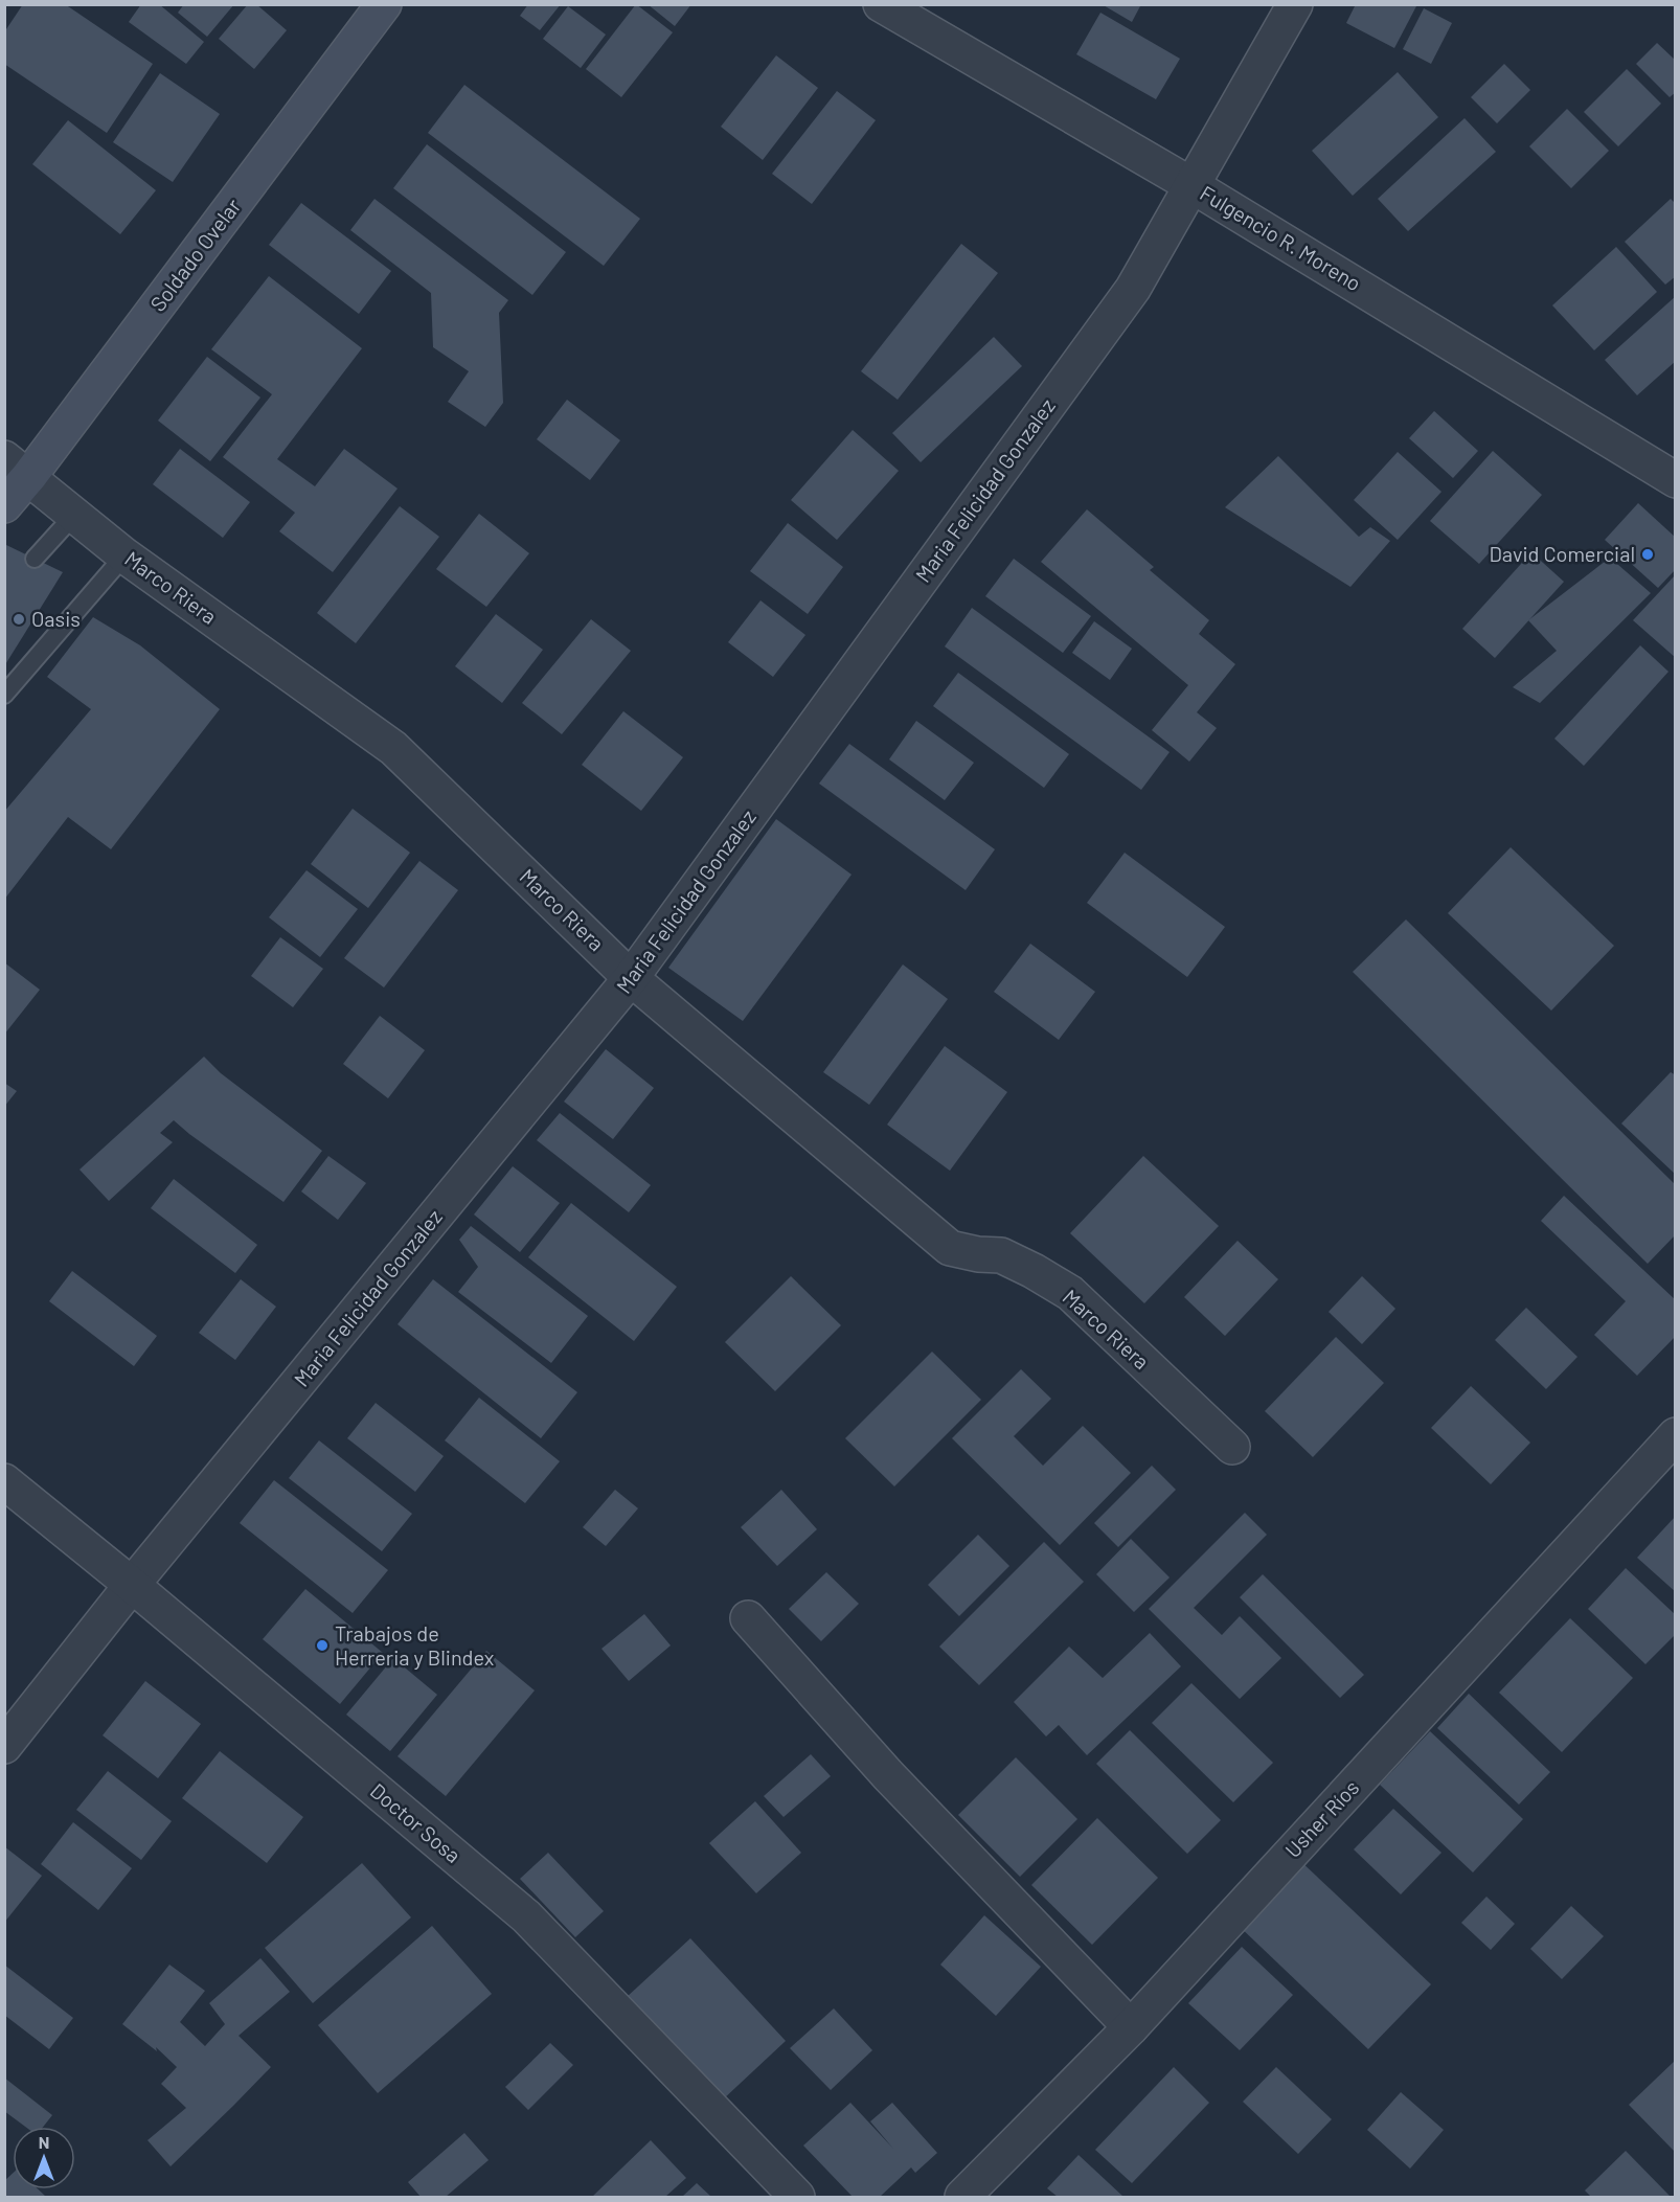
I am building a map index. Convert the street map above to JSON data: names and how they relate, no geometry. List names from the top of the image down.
{
  "streets": {
    "main road": ["Soldado Ovelar"],
    "street": [
      "Fulgencio R. Moreno",
      "Maria Felicidad Gonzalez",
      "Marco Riera",
      "Usher Ríos",
      "Doctor Sosa"
    ]
  },
  "crossings": [
    ["Fulgencio R. Moreno", "Maria Felicidad Gonzalez"],
    ["Soldado Ovelar", "Marco Riera"],
    ["Maria Felicidad Gonzalez", "Marco Riera"],
    ["Maria Felicidad Gonzalez", "Doctor Sosa"]
  ],
  "places": ["David Comercial", "Oasis", "Trabajos de Herreria y Blindex"],
  "north": "top"
}
